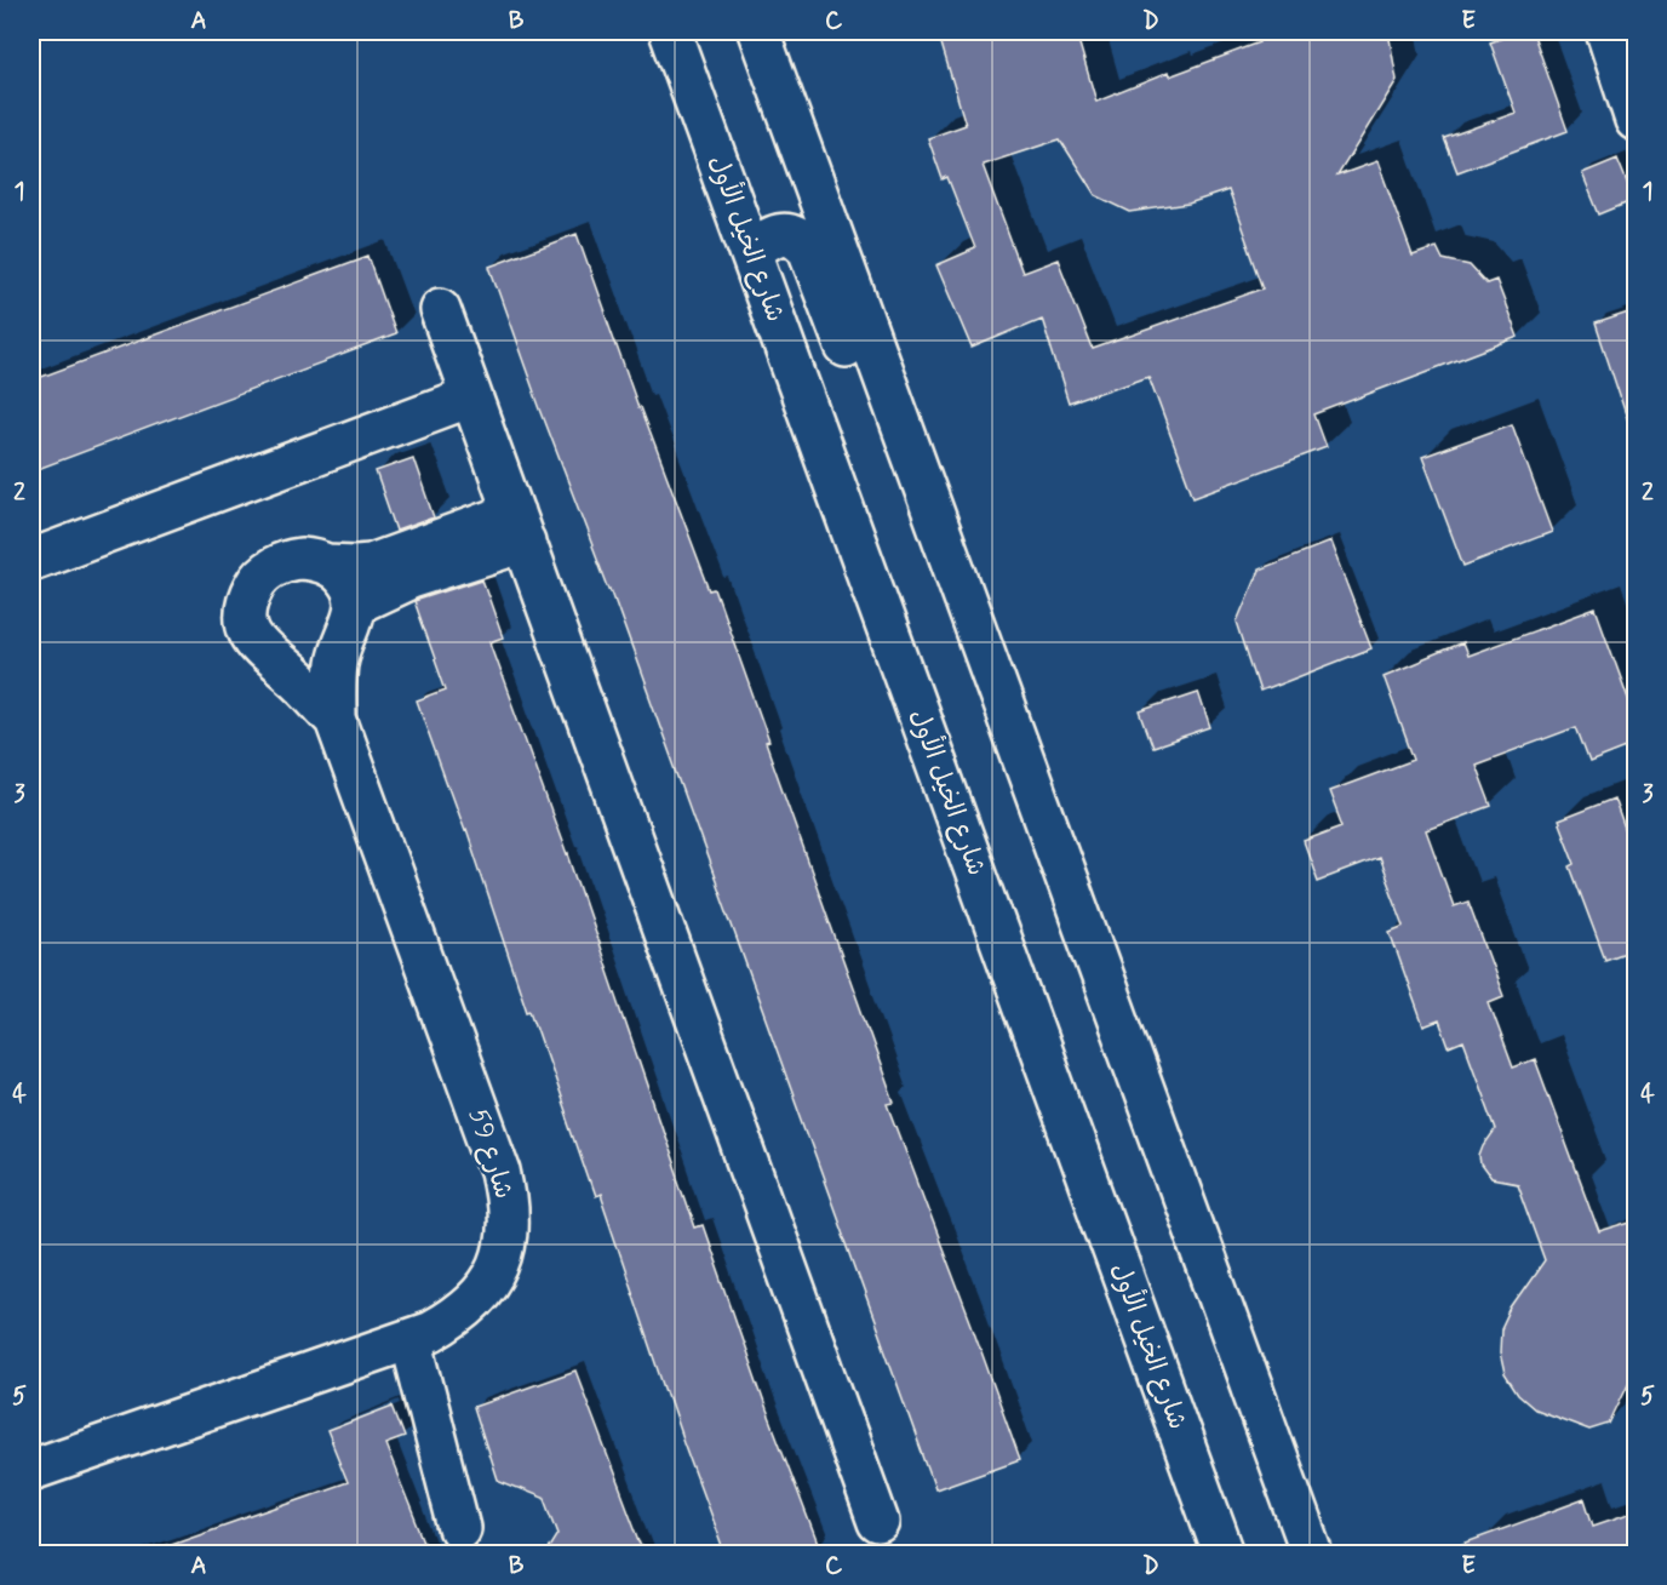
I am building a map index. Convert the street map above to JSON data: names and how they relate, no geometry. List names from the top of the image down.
{
  "streets": {
    "street": ["شارع الخيل الأول", "شارع 59"]
  },
  "grid": {
    "columns": [
      "A",
      "B",
      "C",
      "D",
      "E"
    ],
    "rows": [
      "1",
      "2",
      "3",
      "4",
      "5"
    ]
  }
}
